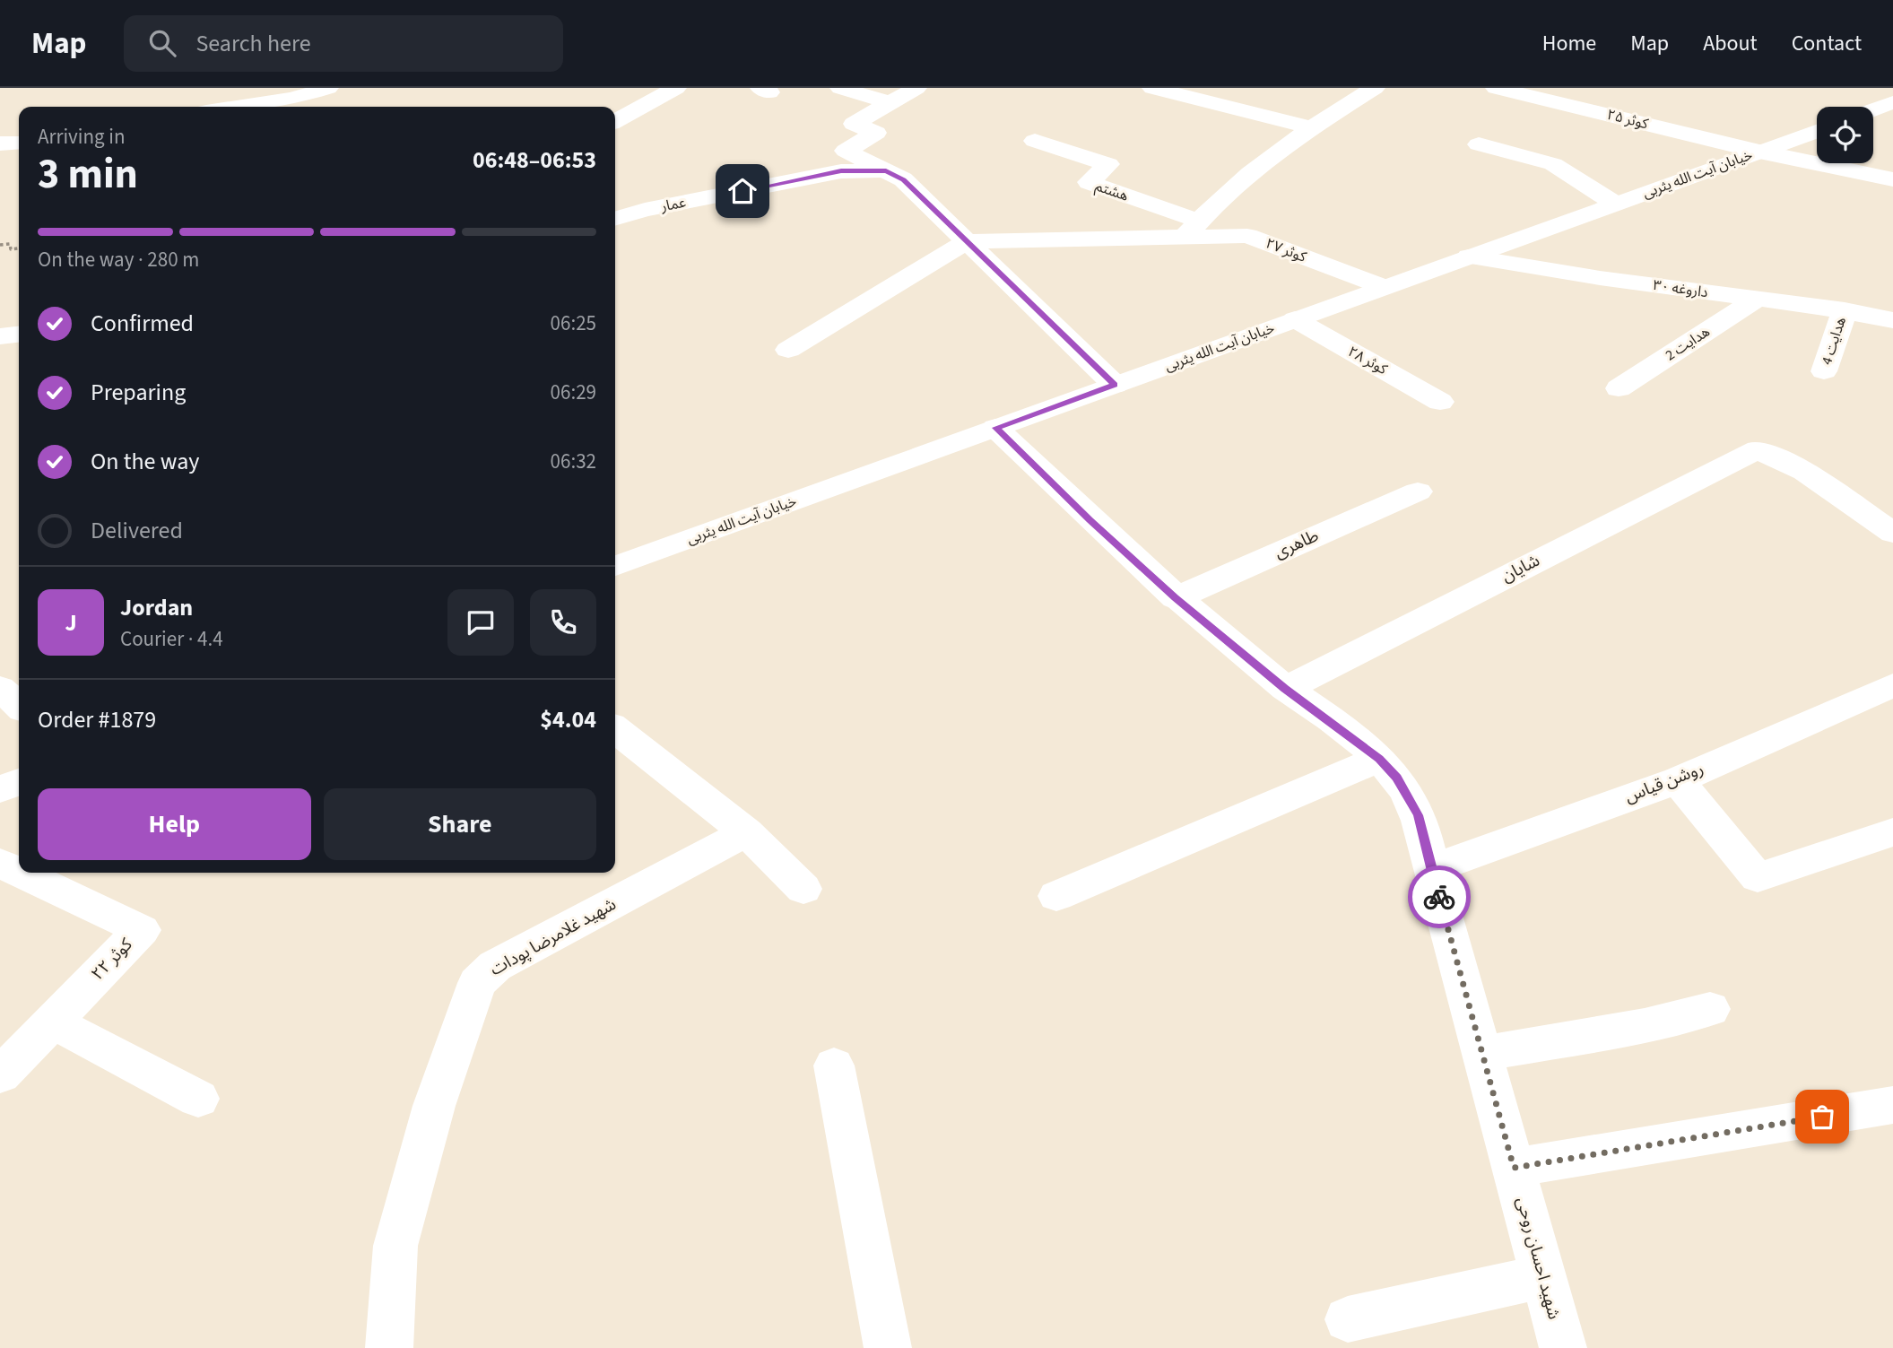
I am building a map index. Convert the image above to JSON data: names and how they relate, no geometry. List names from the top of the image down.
{
  "streets": {
    "street": [
      "کوثر ۲۵",
      "خیابان آیت الله یثربی",
      "هشتم",
      "عمار",
      "کوثر ۲۷",
      "داروغه ۳۰",
      "هدایت 4",
      "هدایت 2",
      "کوثر ۲۸",
      "طاهری",
      "شایان",
      "روشن قیاس",
      "شهید غلامرضا پودات",
      "کوثر ۲۲",
      "شهید احسان روحی"
    ]
  },
  "crossings": [
    ["کوثر ۲۵", "خیابان آیت الله یثربی"],
    ["خیابان آیت الله یثربی", "کوثر ۲۷"],
    ["خیابان آیت الله یثربی", "داروغه ۳۰"],
    ["خیابان آیت الله یثربی", "کوثر ۲۸"],
    ["خیابان آیت الله یثربی", "شهید احسان روحی"],
    ["هشتم", "کوثر ۲۷"],
    ["داروغه ۳۰", "هدایت 4"],
    ["داروغه ۳۰", "هدایت 2"],
    ["طاهری", "شهید احسان روحی"],
    ["شایان", "شهید احسان روحی"],
    ["روشن قیاس", "شهید احسان روحی"]
  ],
  "page": {
    "header": "Map",
    "search": "Search here",
    "nav": [
      "Home",
      "Map",
      "About",
      "Contact"
    ],
    "heading": ["3 min", "Arriving in", "06:48–06:53"],
    "panel": [
      "Jordan",
      "Courier · 4.4",
      "Order #1879",
      "$4.04"
    ],
    "bar": "On the way · 280 m",
    "list": [
      ["Confirmed", "06:25"],
      ["Preparing", "06:29"],
      ["On the way", "06:32"],
      "Delivered"
    ],
    "round": "J",
    "buttons": ["Help", "Share"]
  }
}
